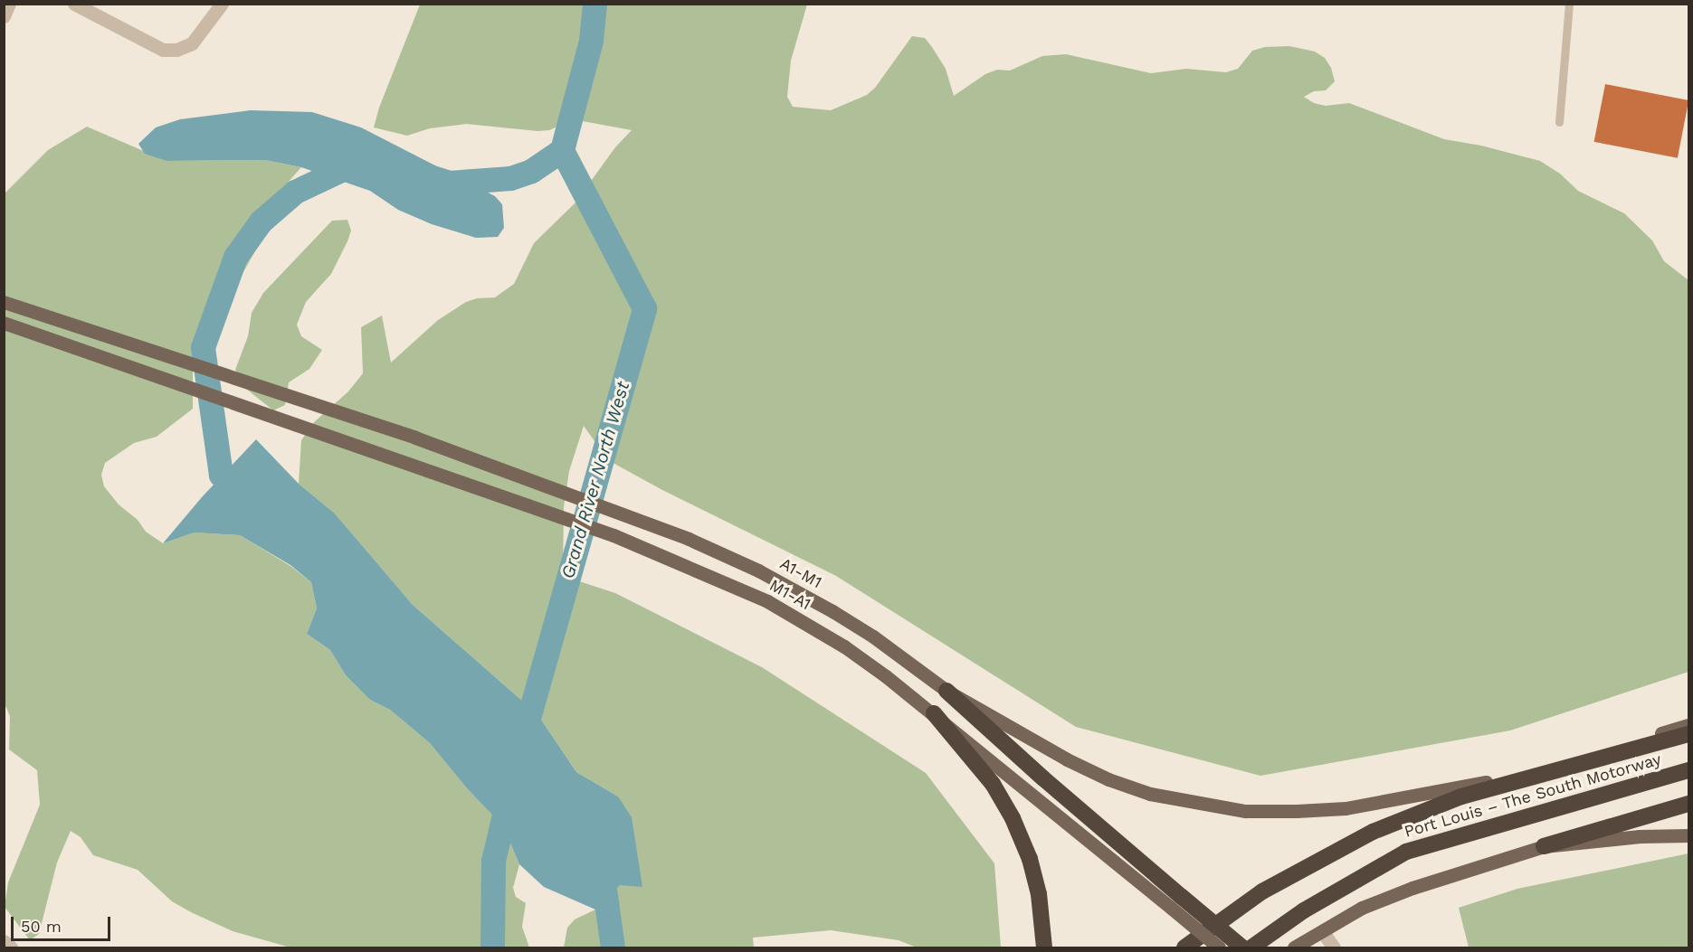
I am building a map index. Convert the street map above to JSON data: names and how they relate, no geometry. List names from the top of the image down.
{
  "streets": {
    "highway": ["Port Louis – The South Motorway"],
    "main road": ["A1-M1", "M1-A1"]
  },
  "water": ["Grand River North West"],
  "scale_bar": "50 m"
}
